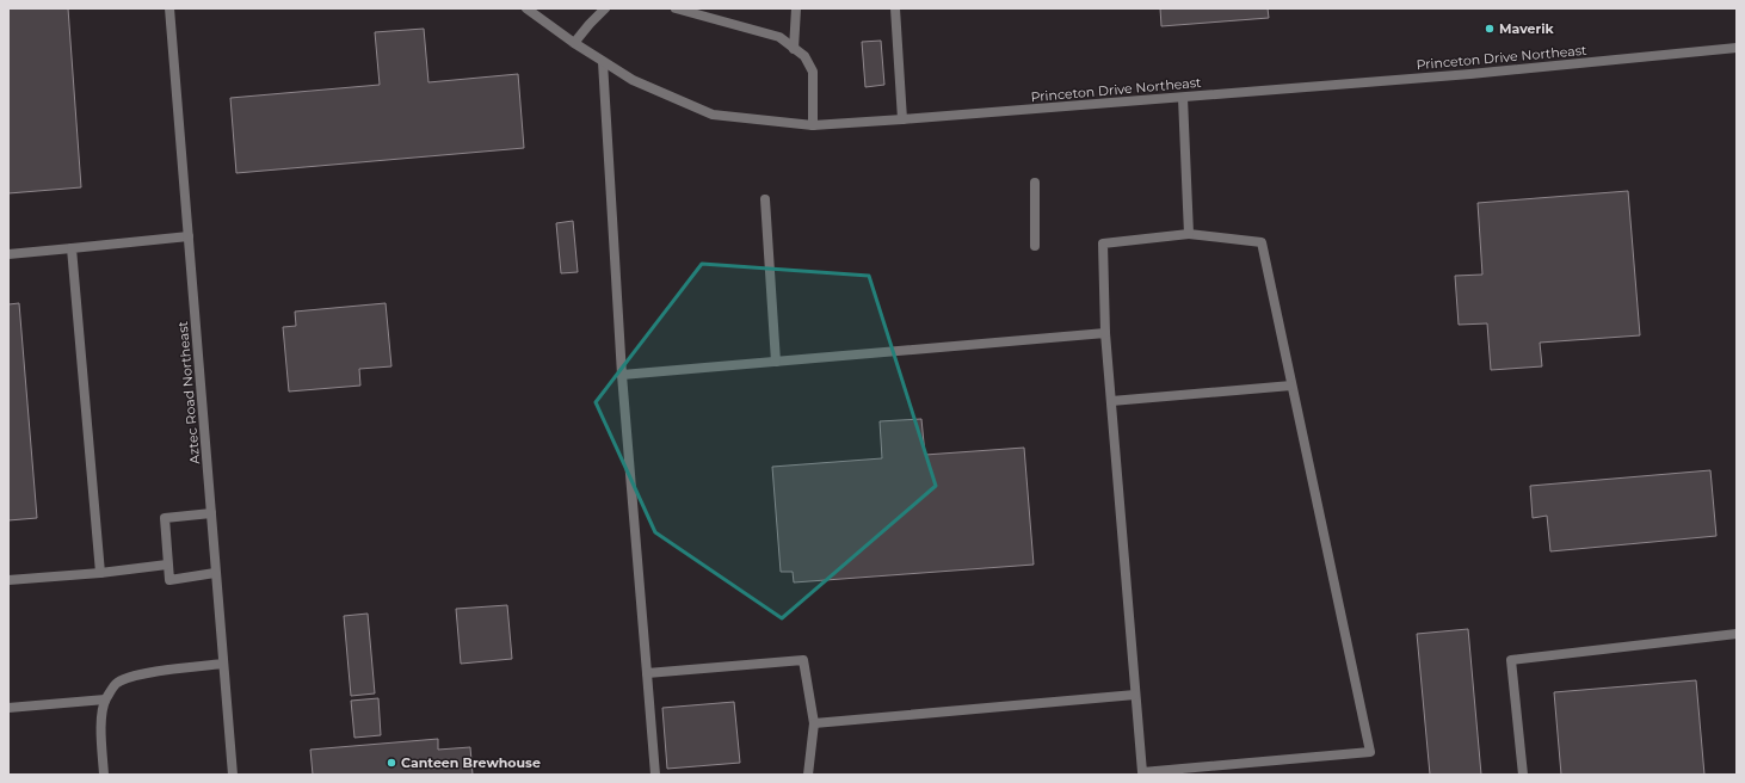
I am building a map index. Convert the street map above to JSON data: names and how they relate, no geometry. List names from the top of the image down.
{
  "streets": {
    "street": ["Princeton Drive Northeast", "Aztec Road Northeast"]
  },
  "places": ["Maverik", "Canteen Brewhouse"]
}
